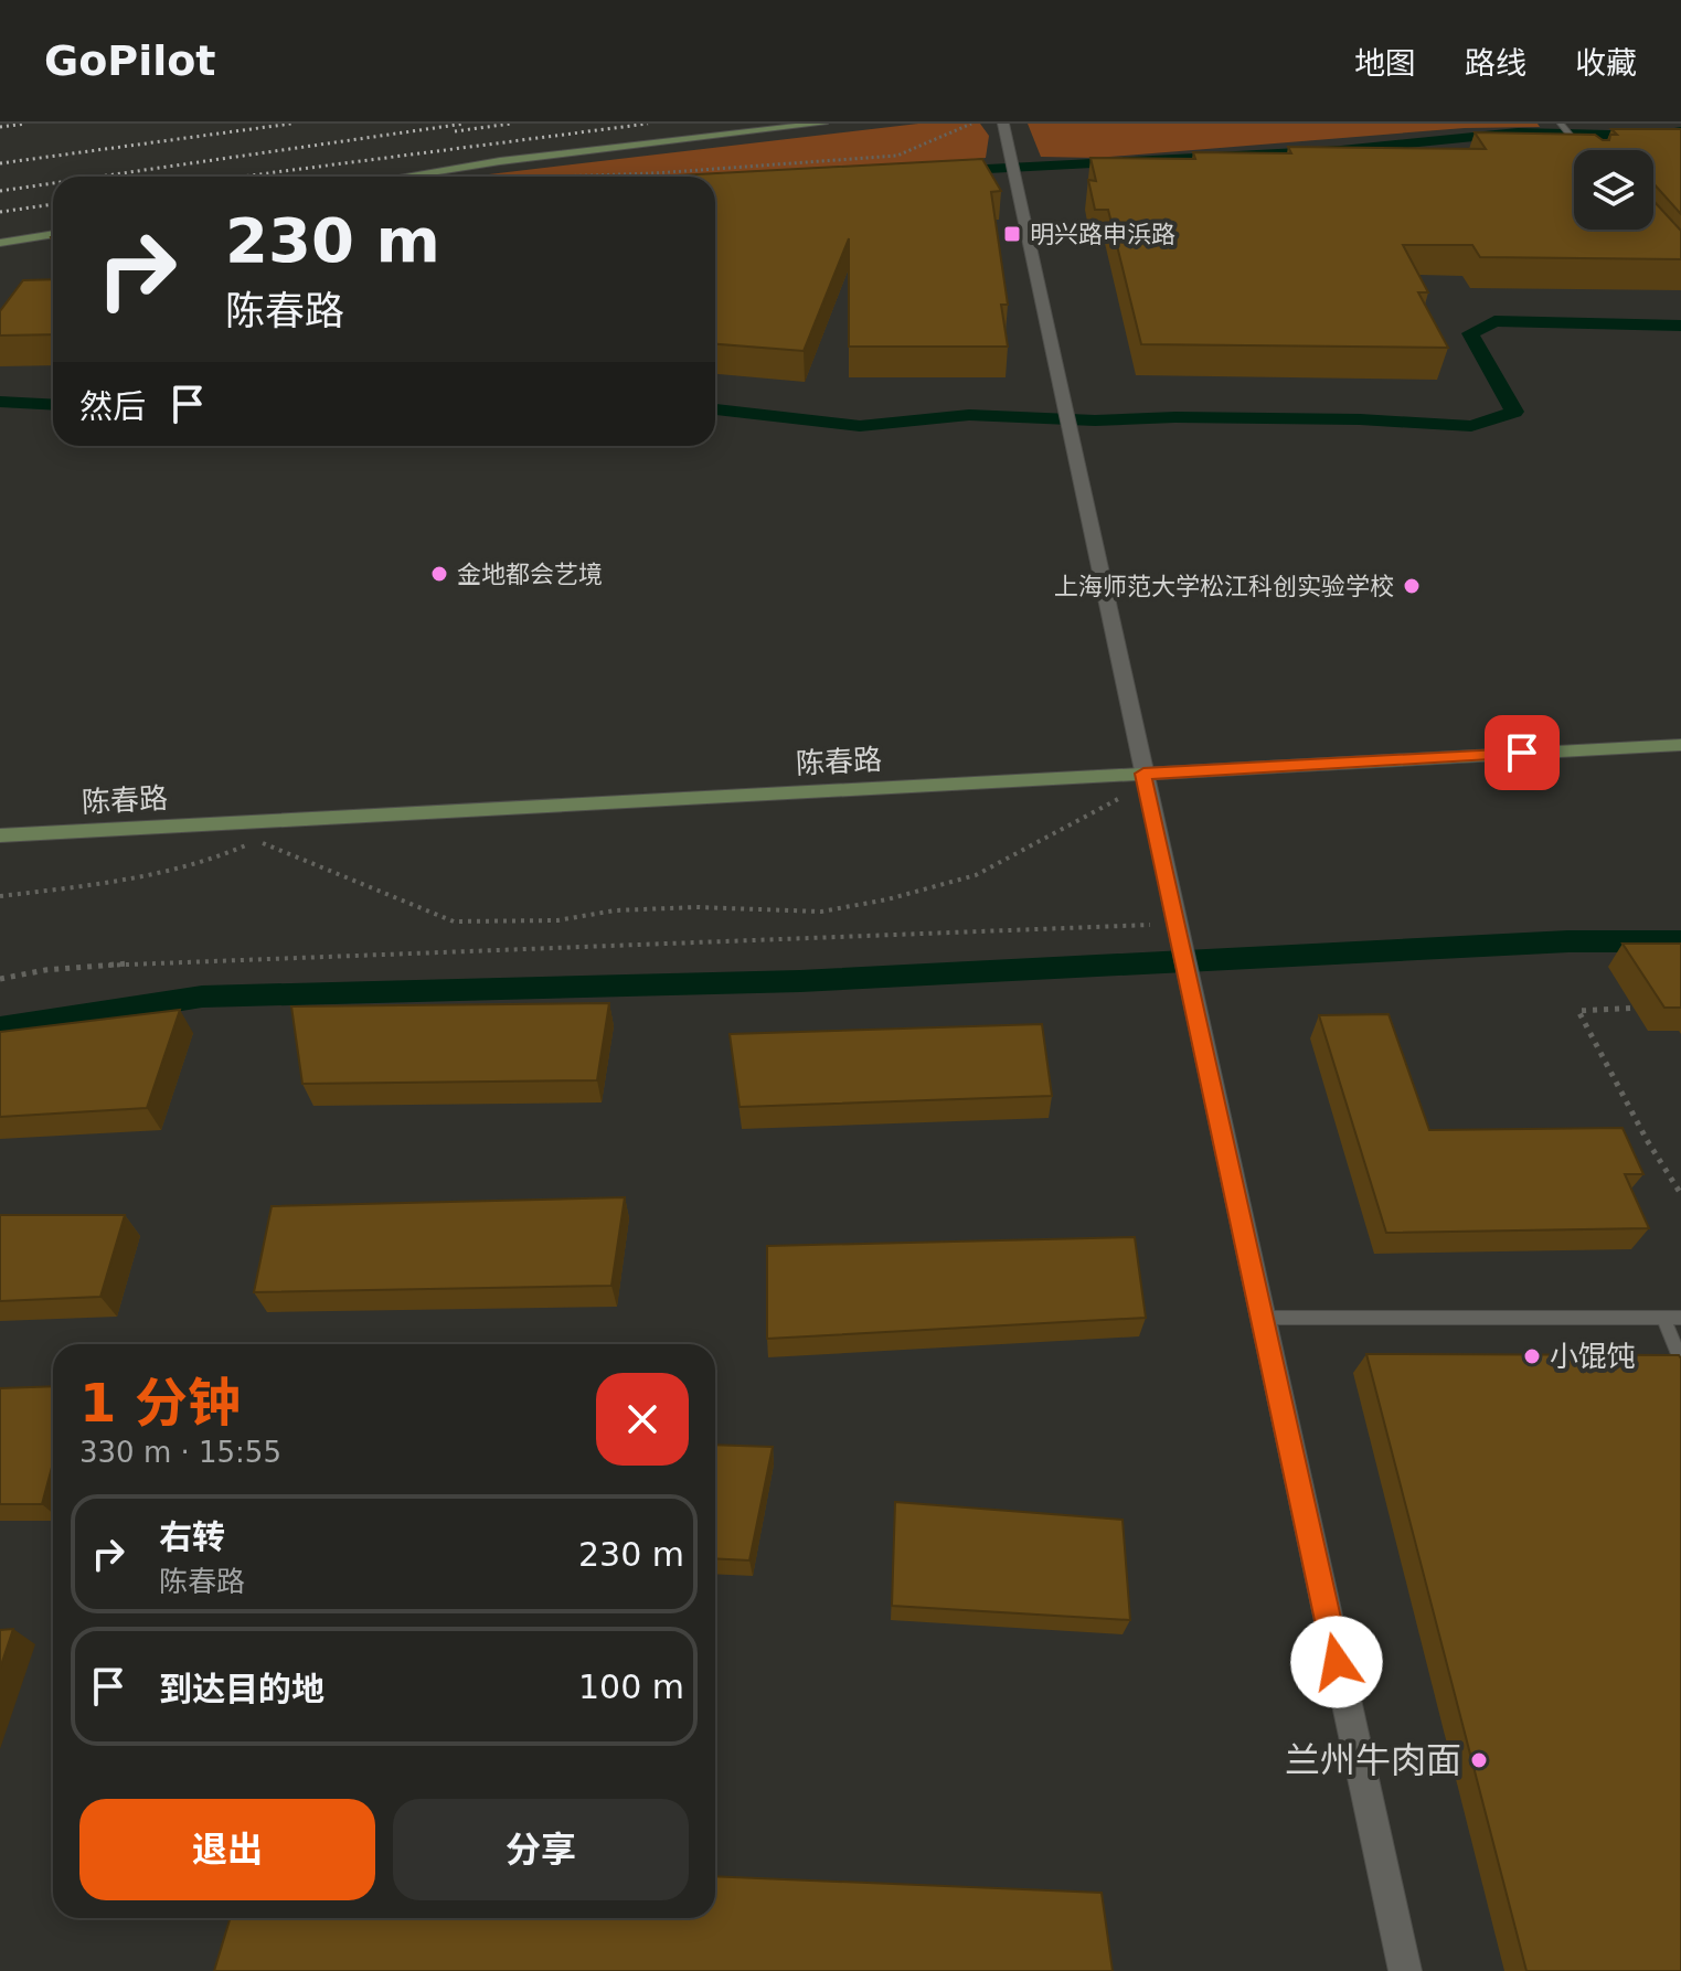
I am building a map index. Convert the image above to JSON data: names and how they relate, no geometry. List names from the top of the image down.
{
  "streets": {
    "street": ["陈春路"]
  },
  "places": {
    "transit": ["明兴路申浜路"],
    "other": [
      "金地都会艺境",
      "上海师范大学松江科创实验学校",
      "小馄饨",
      "兰州牛肉面"
    ]
  },
  "page": {
    "header": "GoPilot",
    "nav": ["地图", "路线", "收藏"],
    "turn": ["230 m", "陈春路"],
    "then": "然后",
    "heading": ["1 分钟", "330 m · 15:55"],
    "list": [
      {
        "name": "右转",
        "note": "陈春路",
        "value": "230 m"
      },
      {
        "name": "到达目的地",
        "value": "100 m"
      }
    ],
    "buttons": ["退出", "分享"]
  }
}
